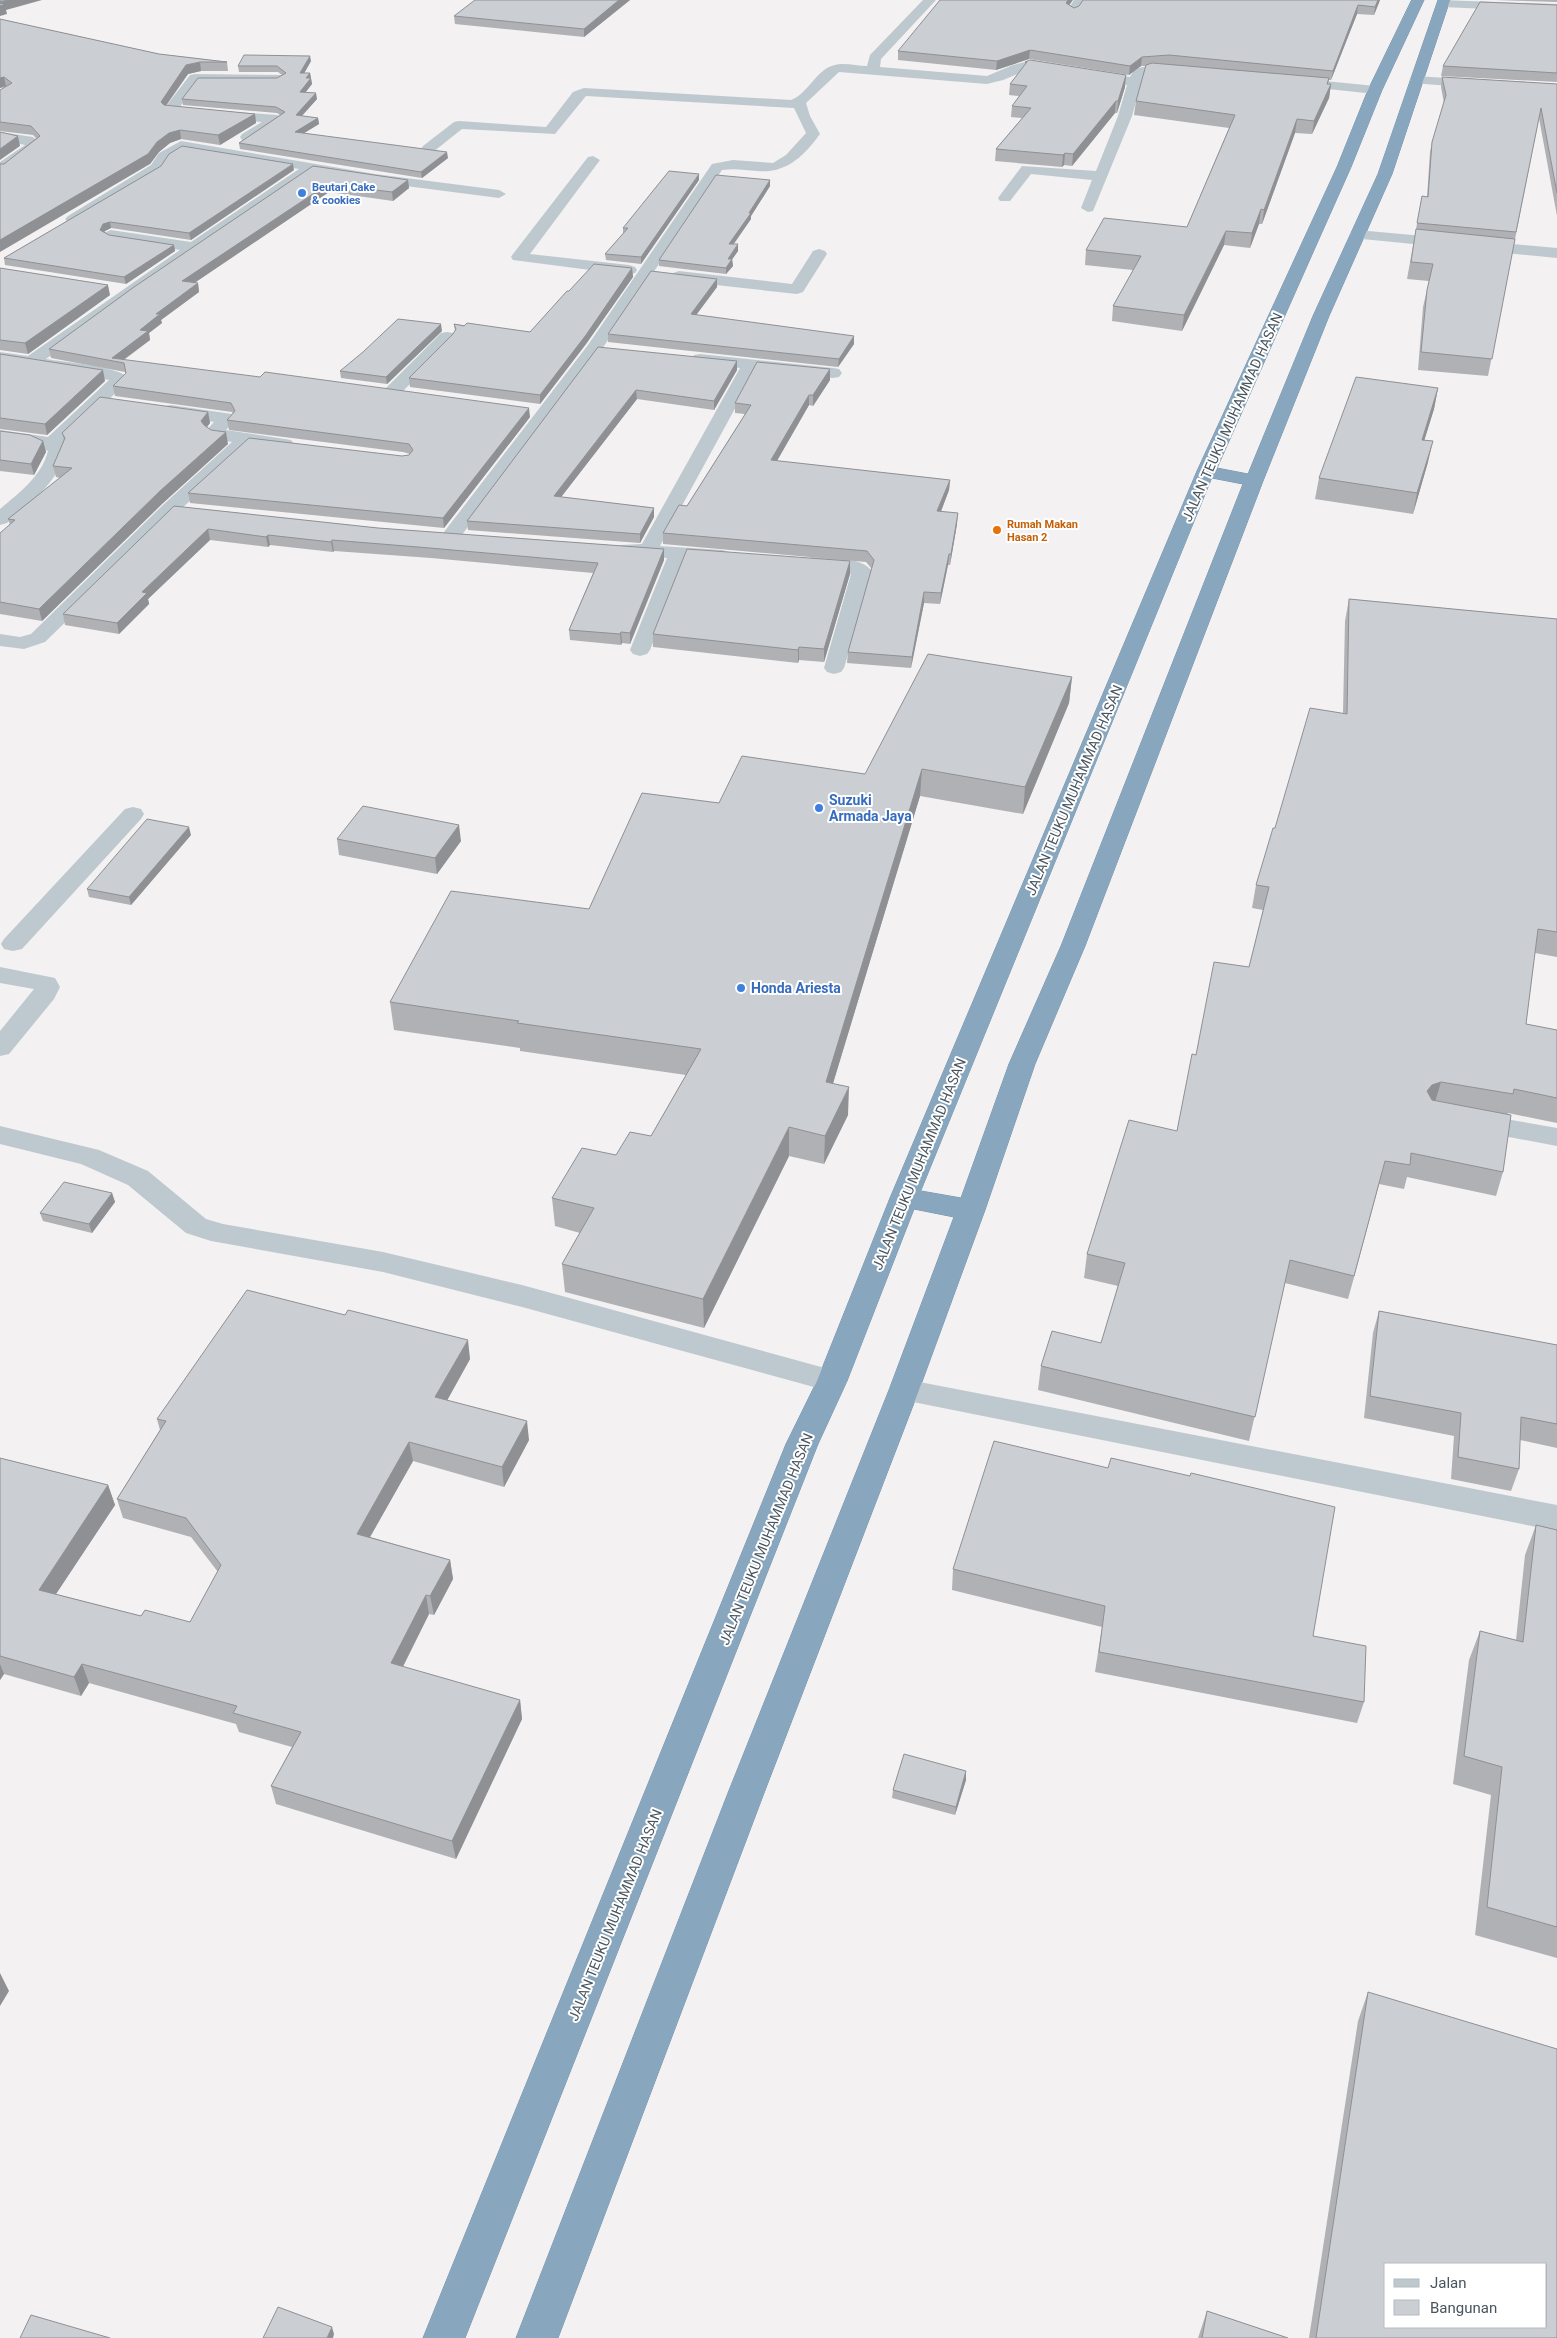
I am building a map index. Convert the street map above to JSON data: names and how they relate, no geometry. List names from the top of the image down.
{
  "streets": {
    "highway": ["JALAN TEUKU MUHAMMAD HASAN"]
  },
  "places": [
    "Beutari Cake & cookies",
    "Rumah Makan Hasan 2",
    "Suzuki Armada Jaya",
    "Honda Ariesta"
  ],
  "legend": ["Jalan", "Bangunan"]
}
